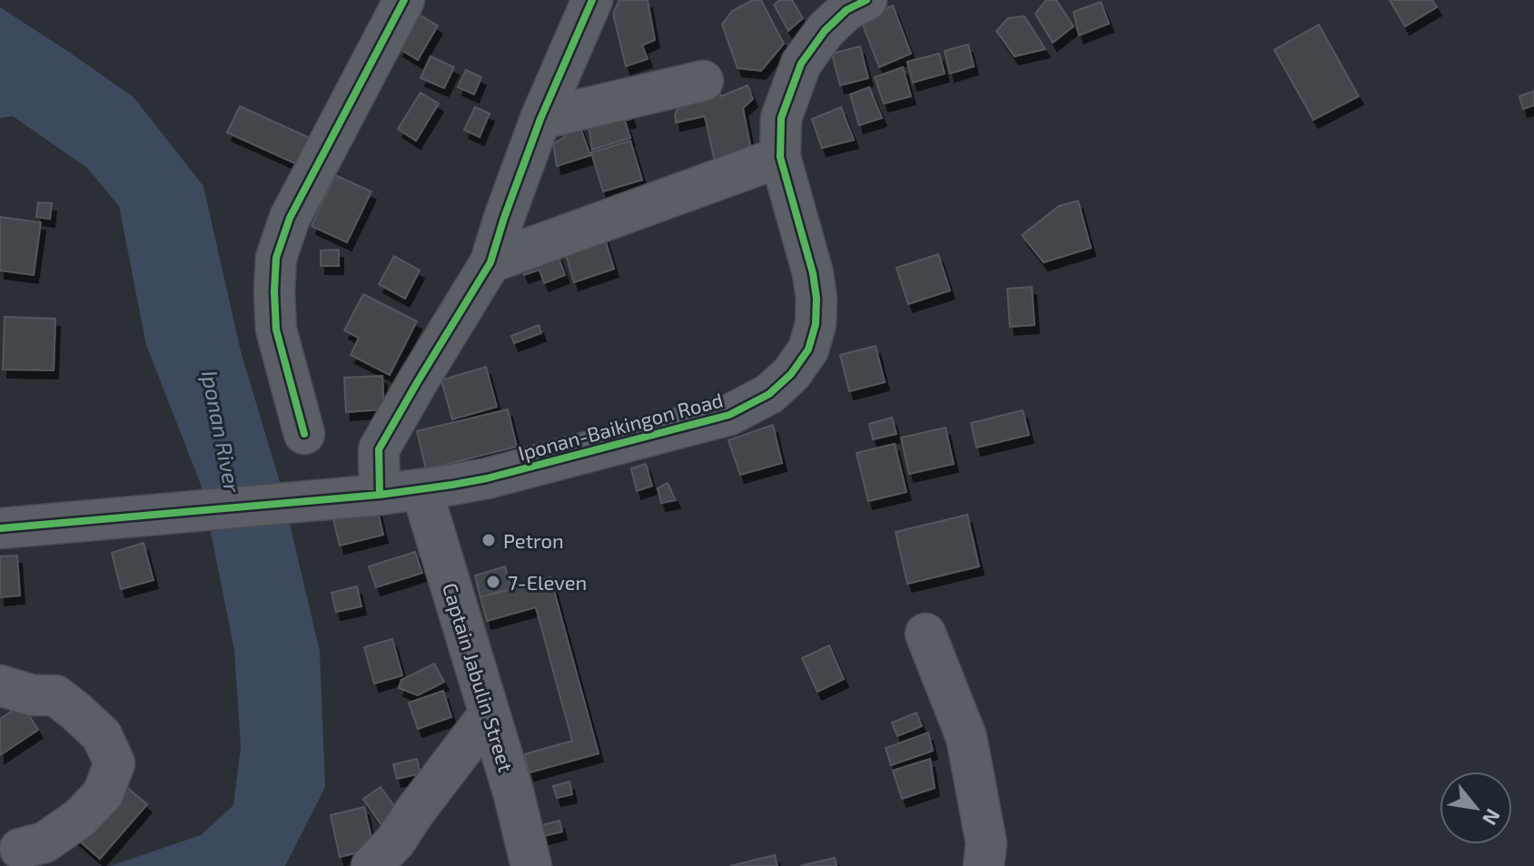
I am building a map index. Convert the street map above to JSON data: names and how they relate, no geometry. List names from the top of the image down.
{
  "streets": {
    "street": ["Iponan-Baikingon Road", "Captain Jabulin Street"]
  },
  "crossings": [
    ["Iponan-Baikingon Road", "Captain Jabulin Street"]
  ],
  "water": ["Iponan River"],
  "places": ["Petron", "7-Eleven"],
  "north": "bottom right"
}
